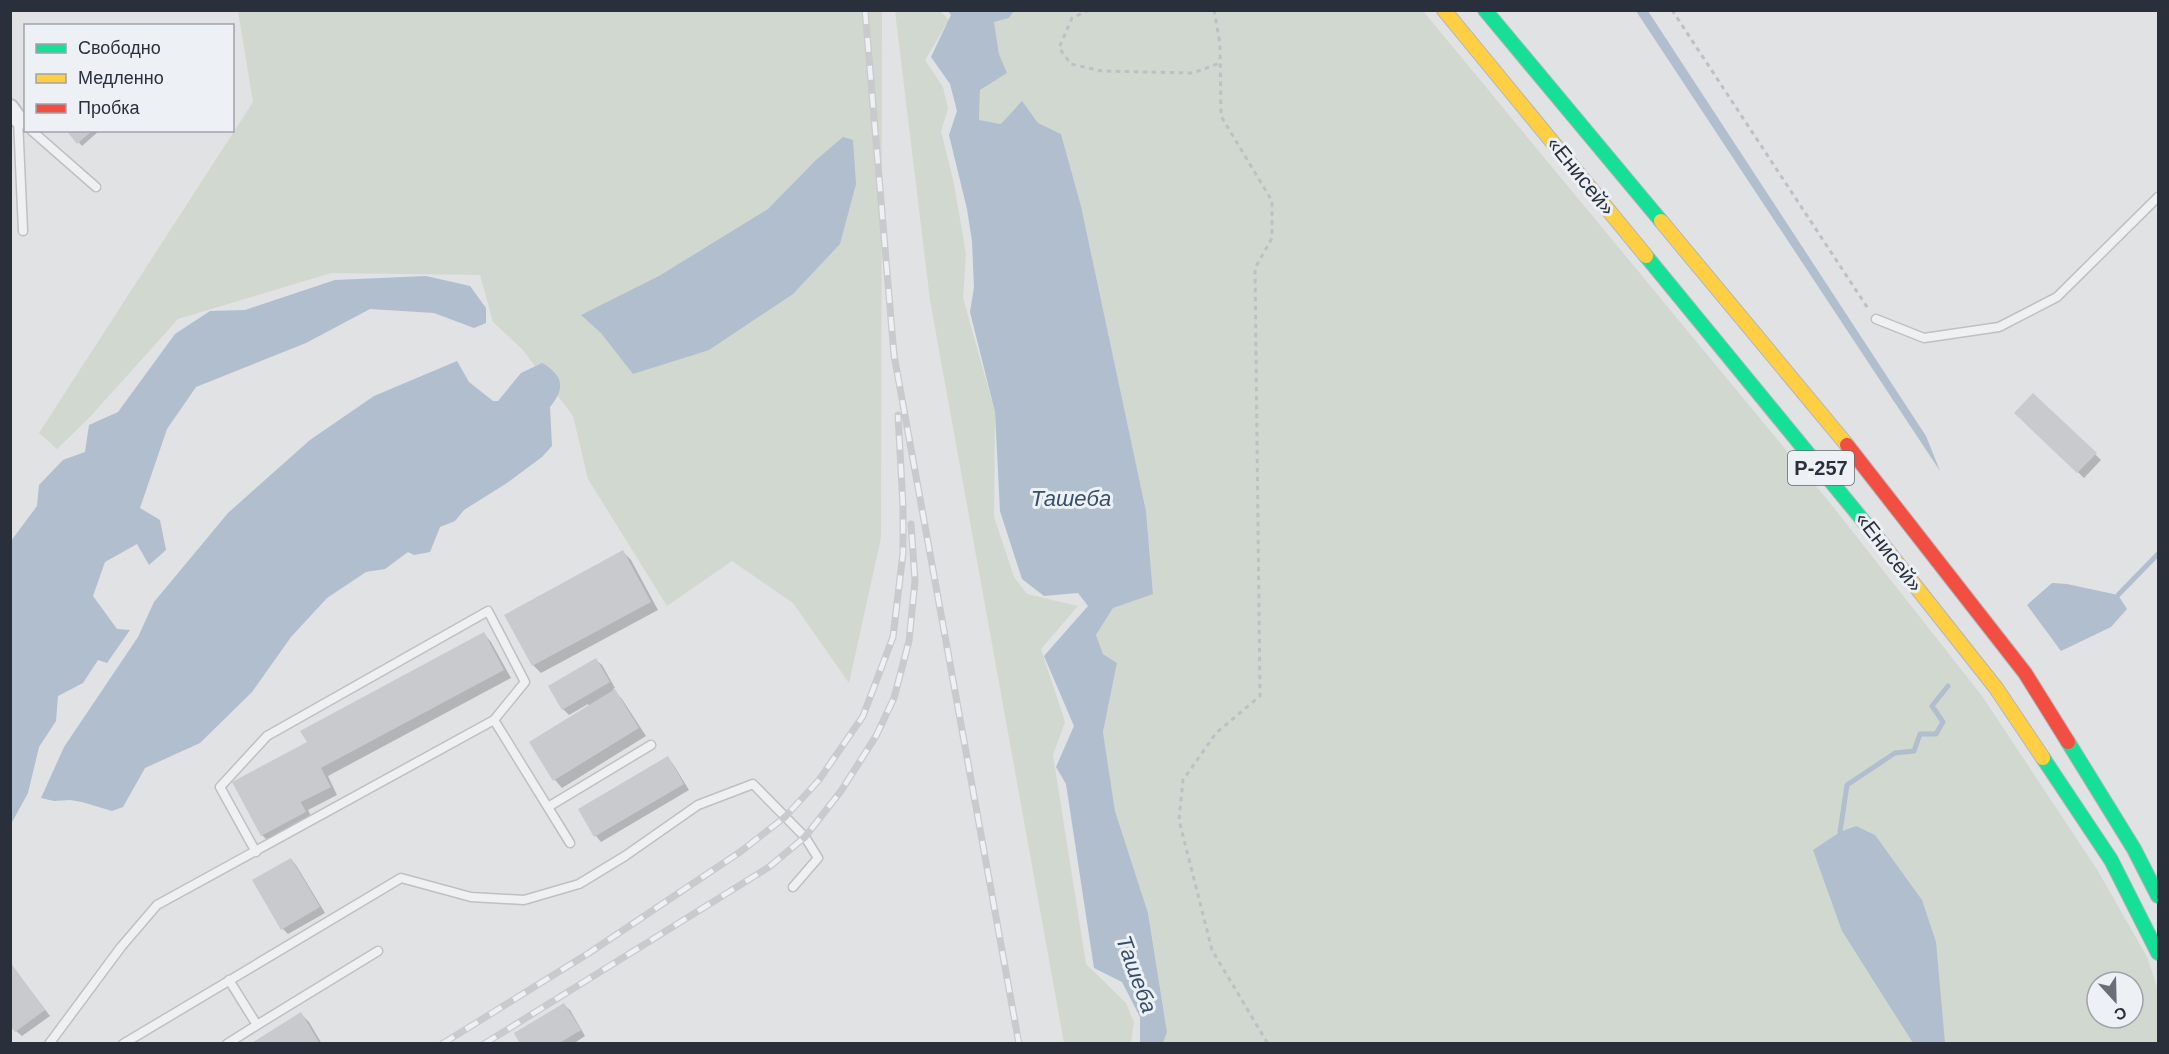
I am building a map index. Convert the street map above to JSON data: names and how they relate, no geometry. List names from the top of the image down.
{
  "streets": {
    "highway": ["«Енисей»", "Р-257"]
  },
  "water": ["Ташеба"],
  "legend": ["Свободно", "Медленно", "Пробка"],
  "north": "bottom"
}
